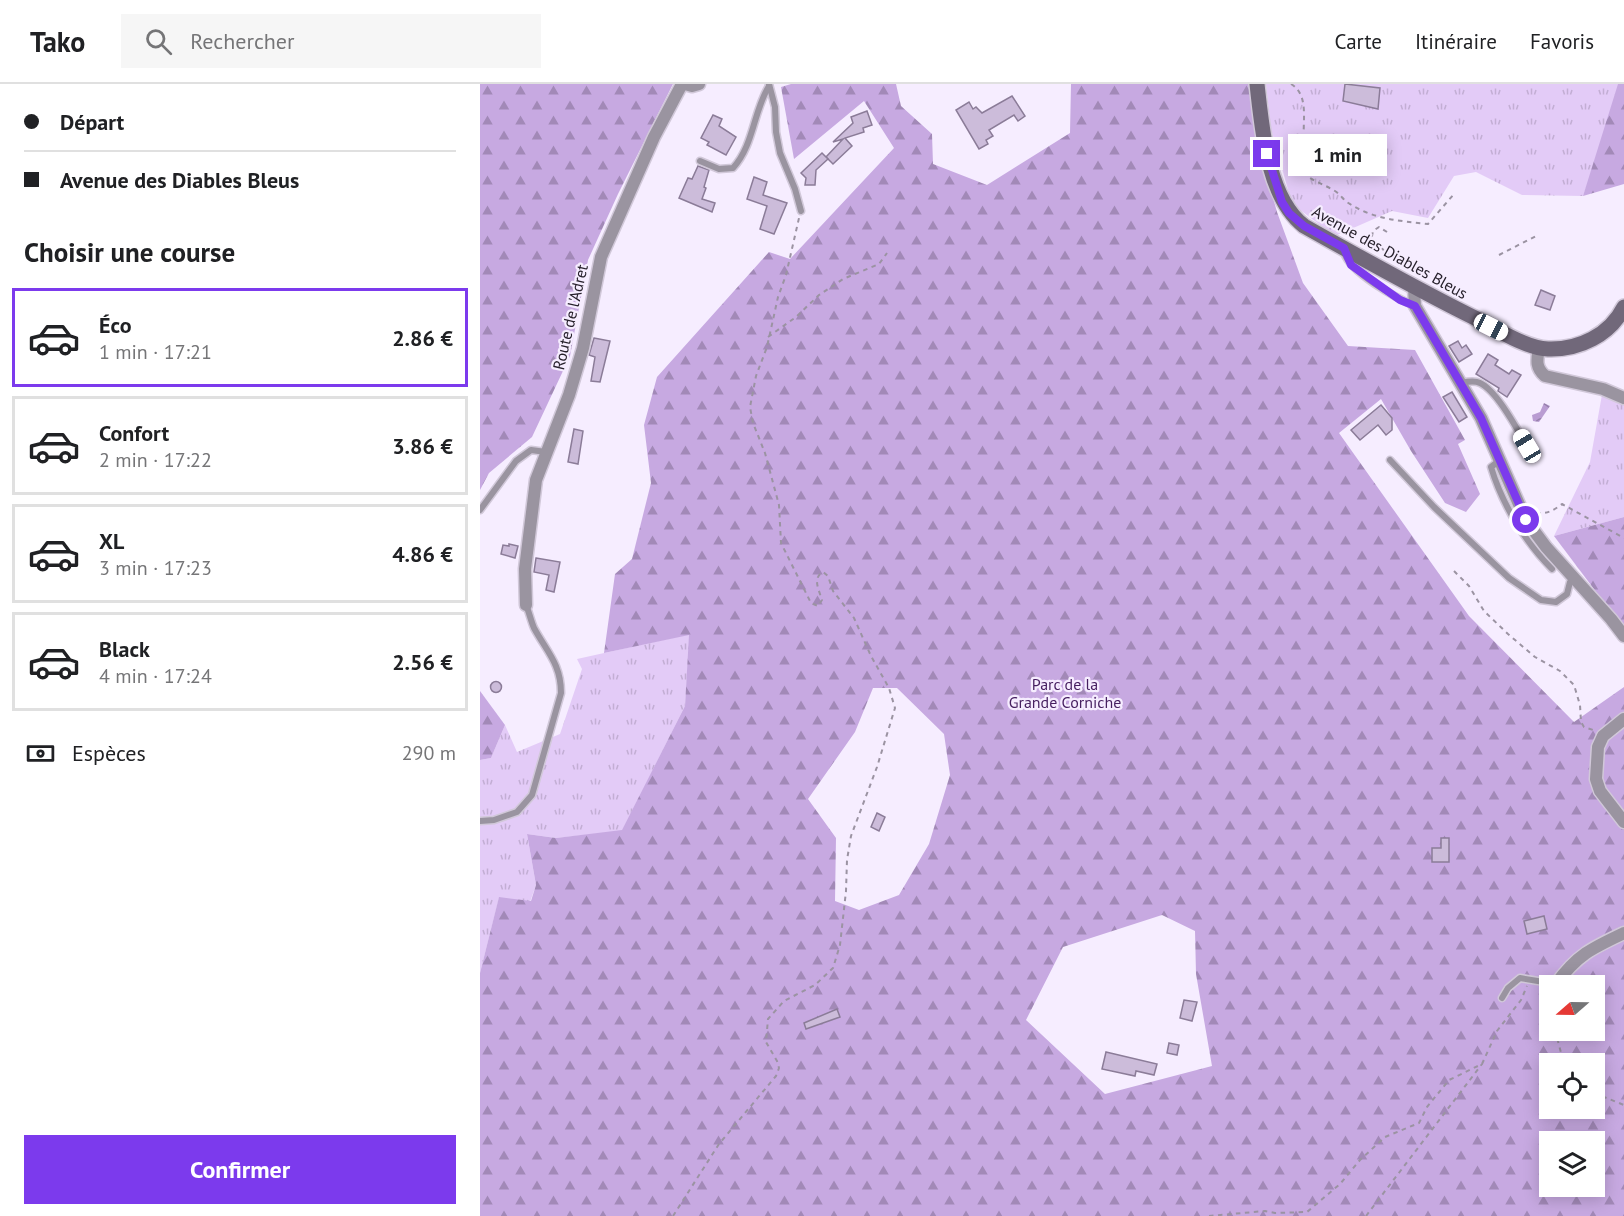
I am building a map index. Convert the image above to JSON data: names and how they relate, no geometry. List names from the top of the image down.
{
  "streets": {
    "main road": ["Avenue des Diables Bleus"],
    "street": ["Route de l'Adret"]
  },
  "parks": ["Parc de la Grande Corniche"],
  "north": "left",
  "page": {
    "header": "Tako",
    "search": "Rechercher",
    "nav": ["Carte", "Itinéraire", "Favoris"],
    "banner": ["Départ", "Avenue des Diables Bleus"],
    "bubble": "1 min",
    "heading": "Choisir une course",
    "list": [
      {
        "name": "Éco",
        "note": "1 min · 17:21",
        "value": "2.86 €"
      },
      {
        "name": "Confort",
        "note": "2 min · 17:22",
        "value": "3.86 €"
      },
      {
        "name": "XL",
        "note": "3 min · 17:23",
        "value": "4.86 €"
      },
      {
        "name": "Black",
        "note": "4 min · 17:24",
        "value": "2.56 €"
      }
    ],
    "pay": ["Espèces", "290 m"],
    "buttons": "Confirmer"
  }
}
